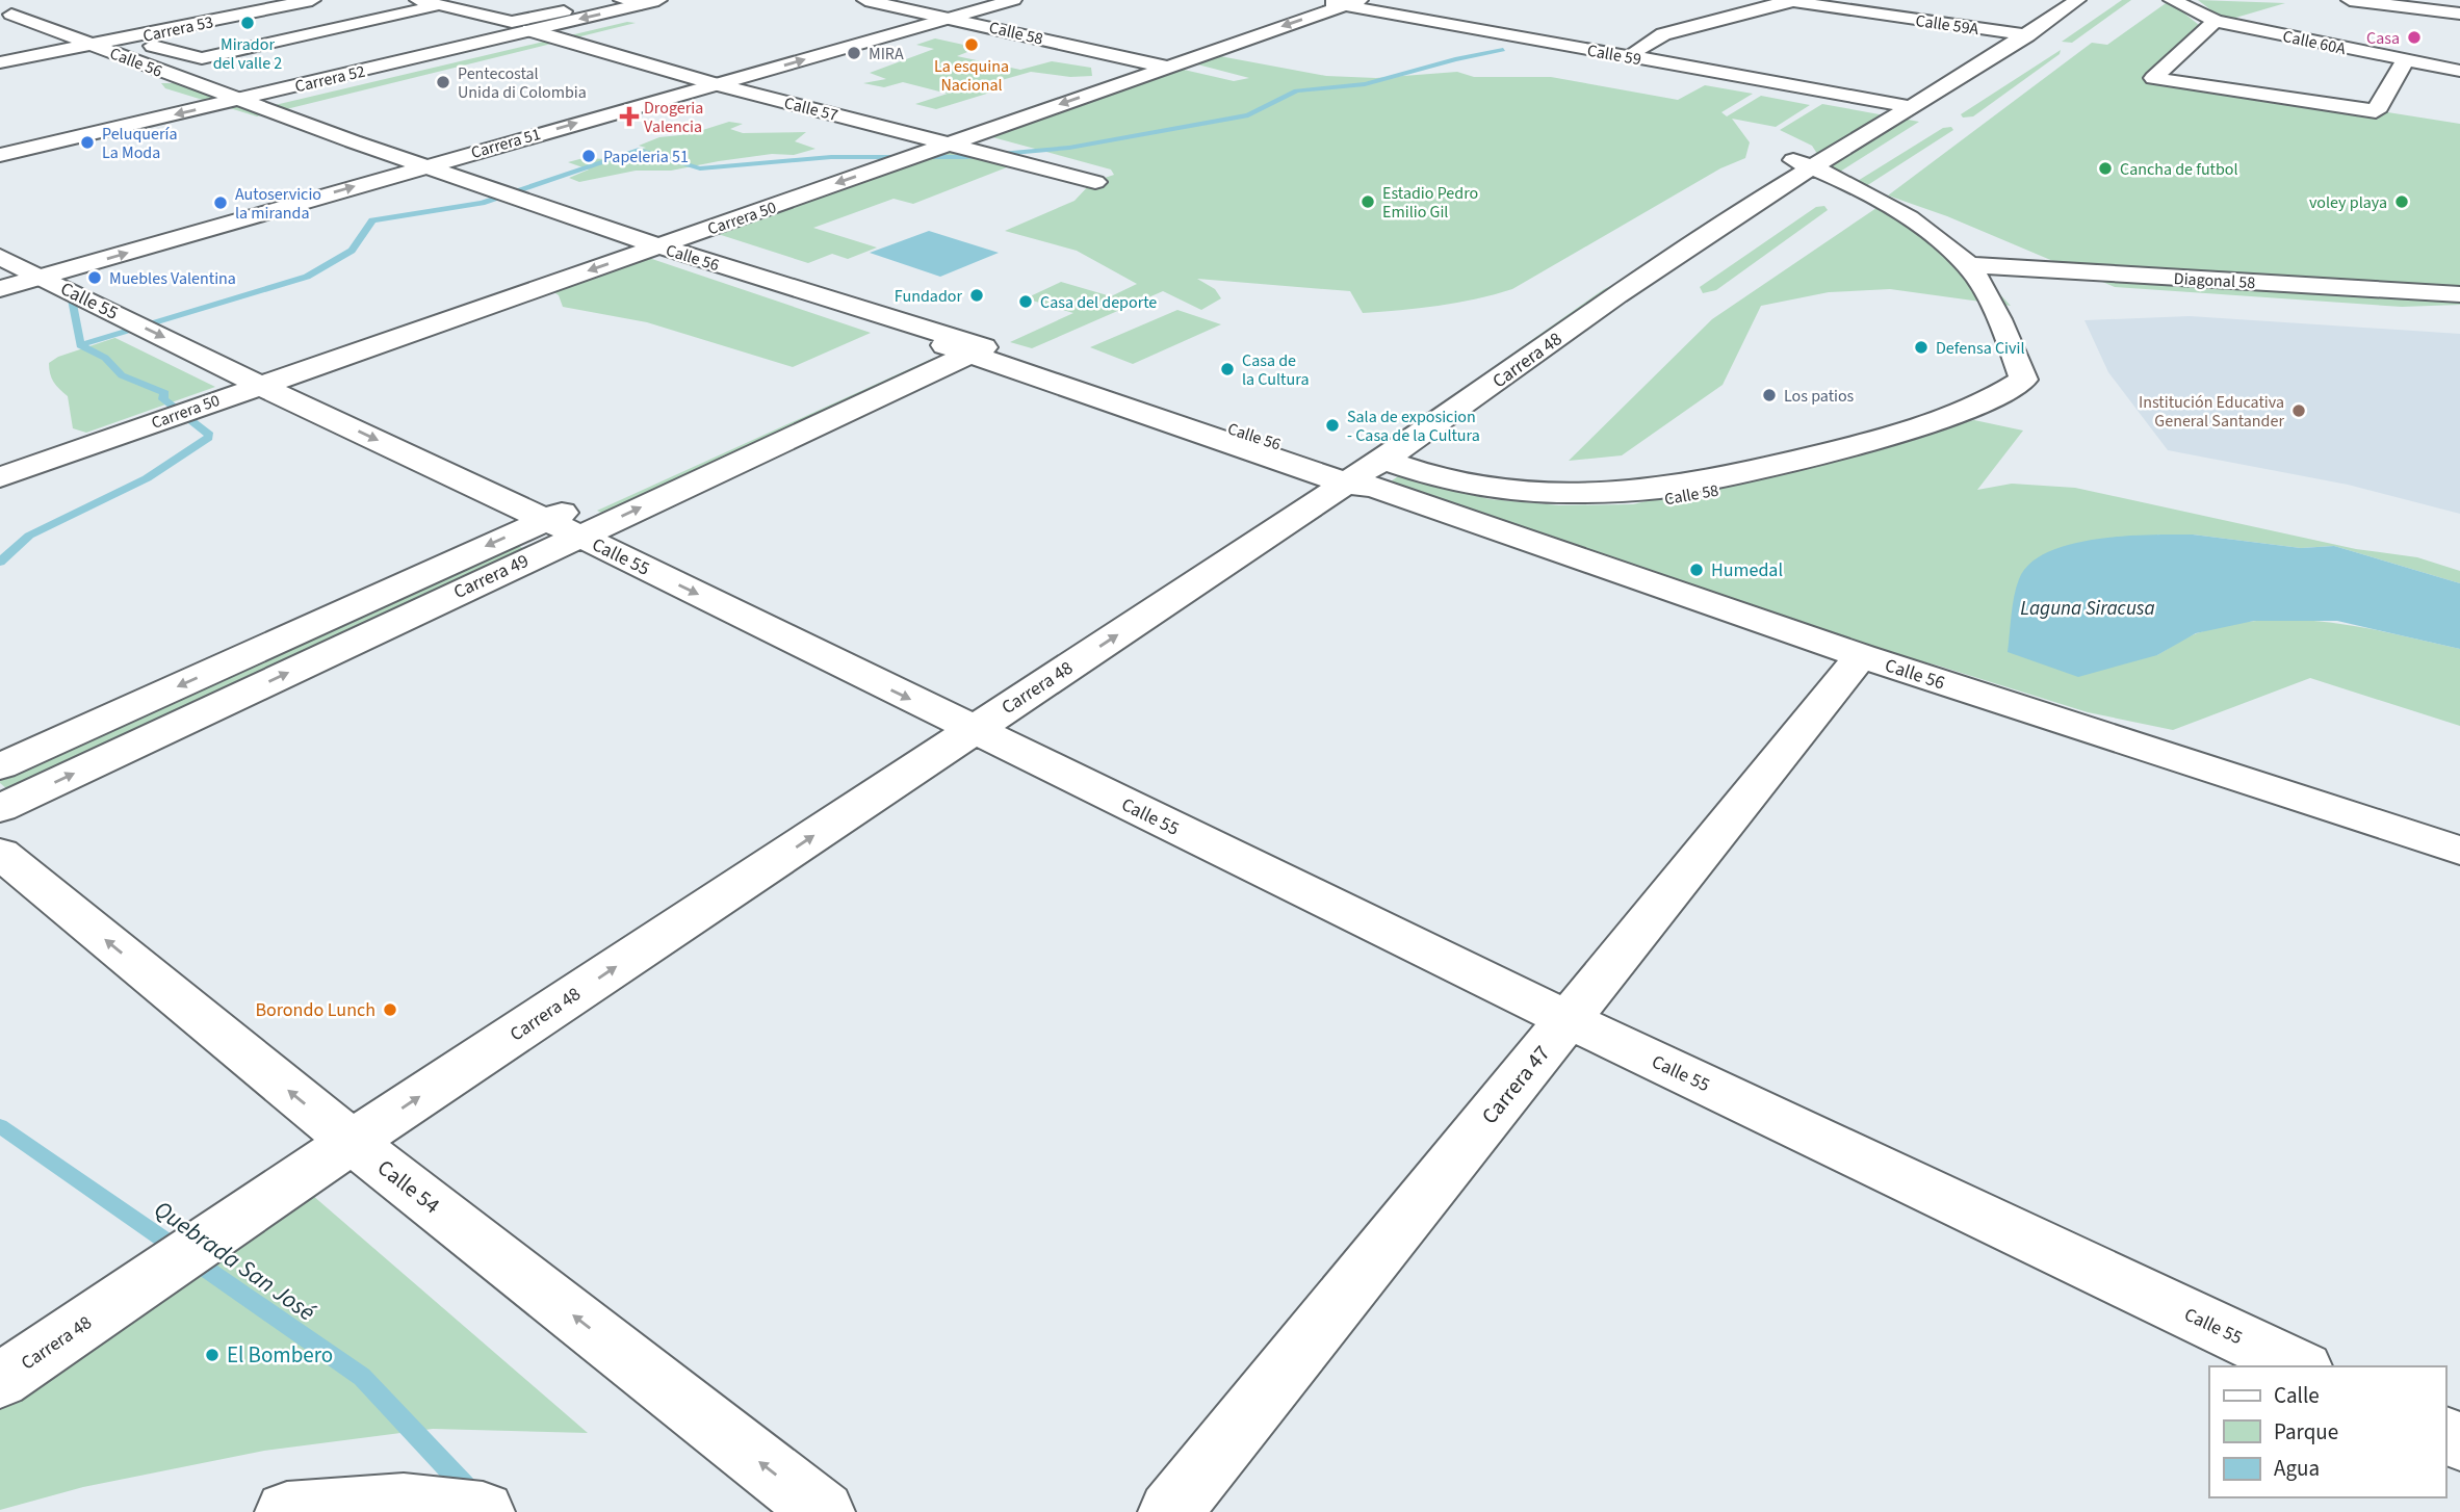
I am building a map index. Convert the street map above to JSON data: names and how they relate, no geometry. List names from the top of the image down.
{
  "streets": {
    "street": [
      "Calle 59A",
      "Carrera 53",
      "Calle 58",
      "Calle 60A",
      "Calle 59",
      "Calle 56",
      "Carrera 52",
      "Calle 57",
      "Carrera 51",
      "Carrera 50",
      "Diagonal 58",
      "Calle 55",
      "Carrera 48",
      "Carrera 49",
      "Carrera 47",
      "Calle 54"
    ]
  },
  "crossings": [
    ["Calle 59A", "Carrera 48"],
    ["Carrera 53", "Calle 56"],
    ["Calle 58", "Calle 56"],
    ["Calle 58", "Carrera 51"],
    ["Calle 58", "Carrera 50"],
    ["Calle 58", "Diagonal 58"],
    ["Calle 58", "Carrera 48"],
    ["Calle 59", "Carrera 50"],
    ["Calle 59", "Carrera 48"],
    ["Calle 56", "Carrera 52"],
    ["Calle 56", "Carrera 51"],
    ["Calle 56", "Carrera 50"],
    ["Calle 56", "Carrera 48"],
    ["Calle 56", "Carrera 49"],
    ["Calle 56", "Carrera 47"],
    ["Carrera 52", "Calle 57"],
    ["Calle 57", "Carrera 51"],
    ["Calle 57", "Carrera 50"],
    ["Carrera 51", "Calle 55"],
    ["Carrera 50", "Calle 55"],
    ["Calle 55", "Carrera 48"],
    ["Calle 55", "Carrera 49"],
    ["Calle 55", "Carrera 47"],
    ["Carrera 48", "Calle 54"]
  ],
  "one_way": ["Calle 55", "Carrera 48", "Calle 54"],
  "water": ["Laguna Siracusa", "Quebrada San José"],
  "places": {
    "other": [
      "Mirador del valle 2",
      "Casa",
      "La esquina Nacional",
      "MIRA",
      "Pentecostal Unida di Colombia",
      "Peluquería La Moda",
      "Papeleria 51",
      "Cancha de futbol",
      "Estadio Pedro Emilio Gil",
      "voley playa",
      "Autoservicio la miranda",
      "Muebles Valentina",
      "Fundador",
      "Casa del deporte",
      "Defensa Civil",
      "Casa de la Cultura",
      "Los patios",
      "Institución Educativa General Santander",
      "Sala de exposicion - Casa de la Cultura",
      "Humedal",
      "Borondo Lunch",
      "El Bombero"
    ],
    "health": ["Drogeria Valencia"]
  },
  "legend": ["Calle", "Parque", "Agua"]
}
